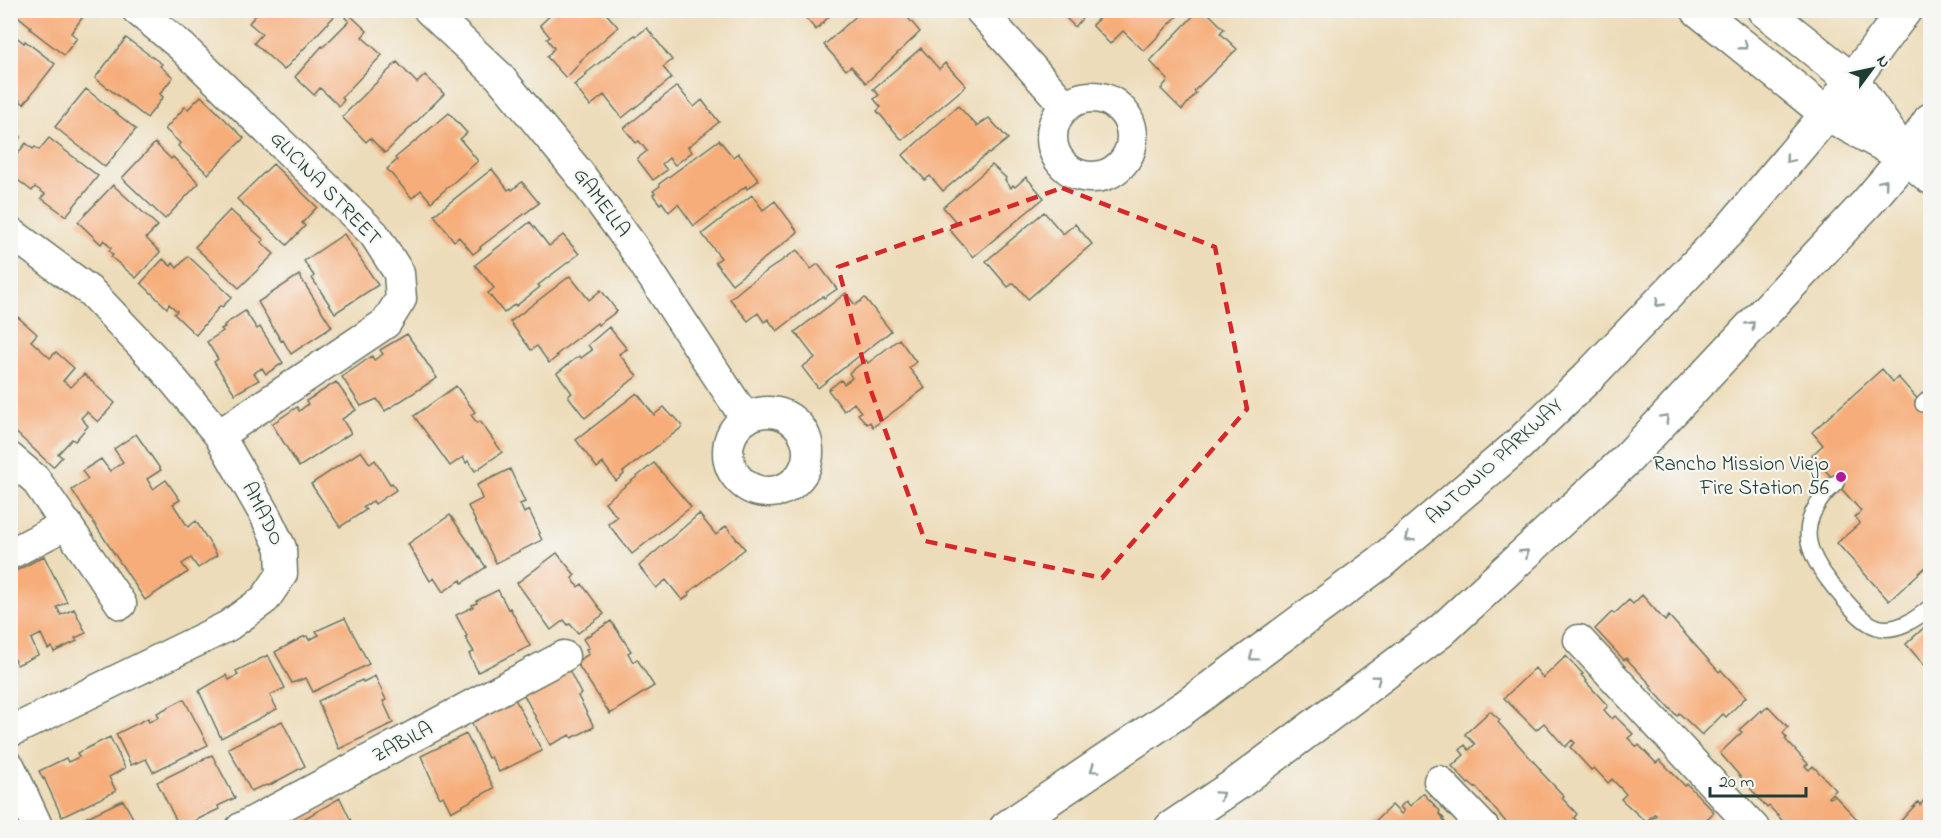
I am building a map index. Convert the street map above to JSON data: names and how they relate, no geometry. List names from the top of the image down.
{
  "streets": {
    "main road": ["ANTONIO PARKWAY"],
    "street": [
      "GLICINA STREET",
      "GAMELLA",
      "AMADO",
      "ZABILA"
    ]
  },
  "crossings": [
    ["GLICINA STREET", "AMADO"]
  ],
  "places": ["Rancho Mission Viejo Fire Station 56"],
  "scale_bar": "20 m",
  "north": "top right"
}
